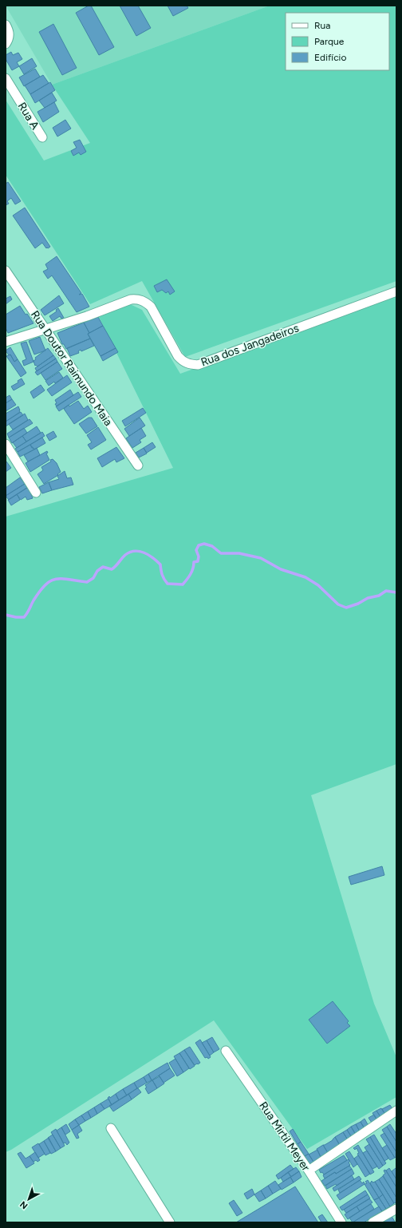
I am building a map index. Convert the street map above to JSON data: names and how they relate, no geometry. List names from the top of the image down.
{
  "streets": {
    "street": [
      "Rua A",
      "Rua dos Jangadeiros",
      "Rua Doutor Raimundo Maia",
      "Rua Mirtil Meyer"
    ]
  },
  "crossings": [
    ["Rua dos Jangadeiros", "Rua Doutor Raimundo Maia"]
  ],
  "legend": ["Rua", "Parque", "Edifício"],
  "north": "bottom left"
}
